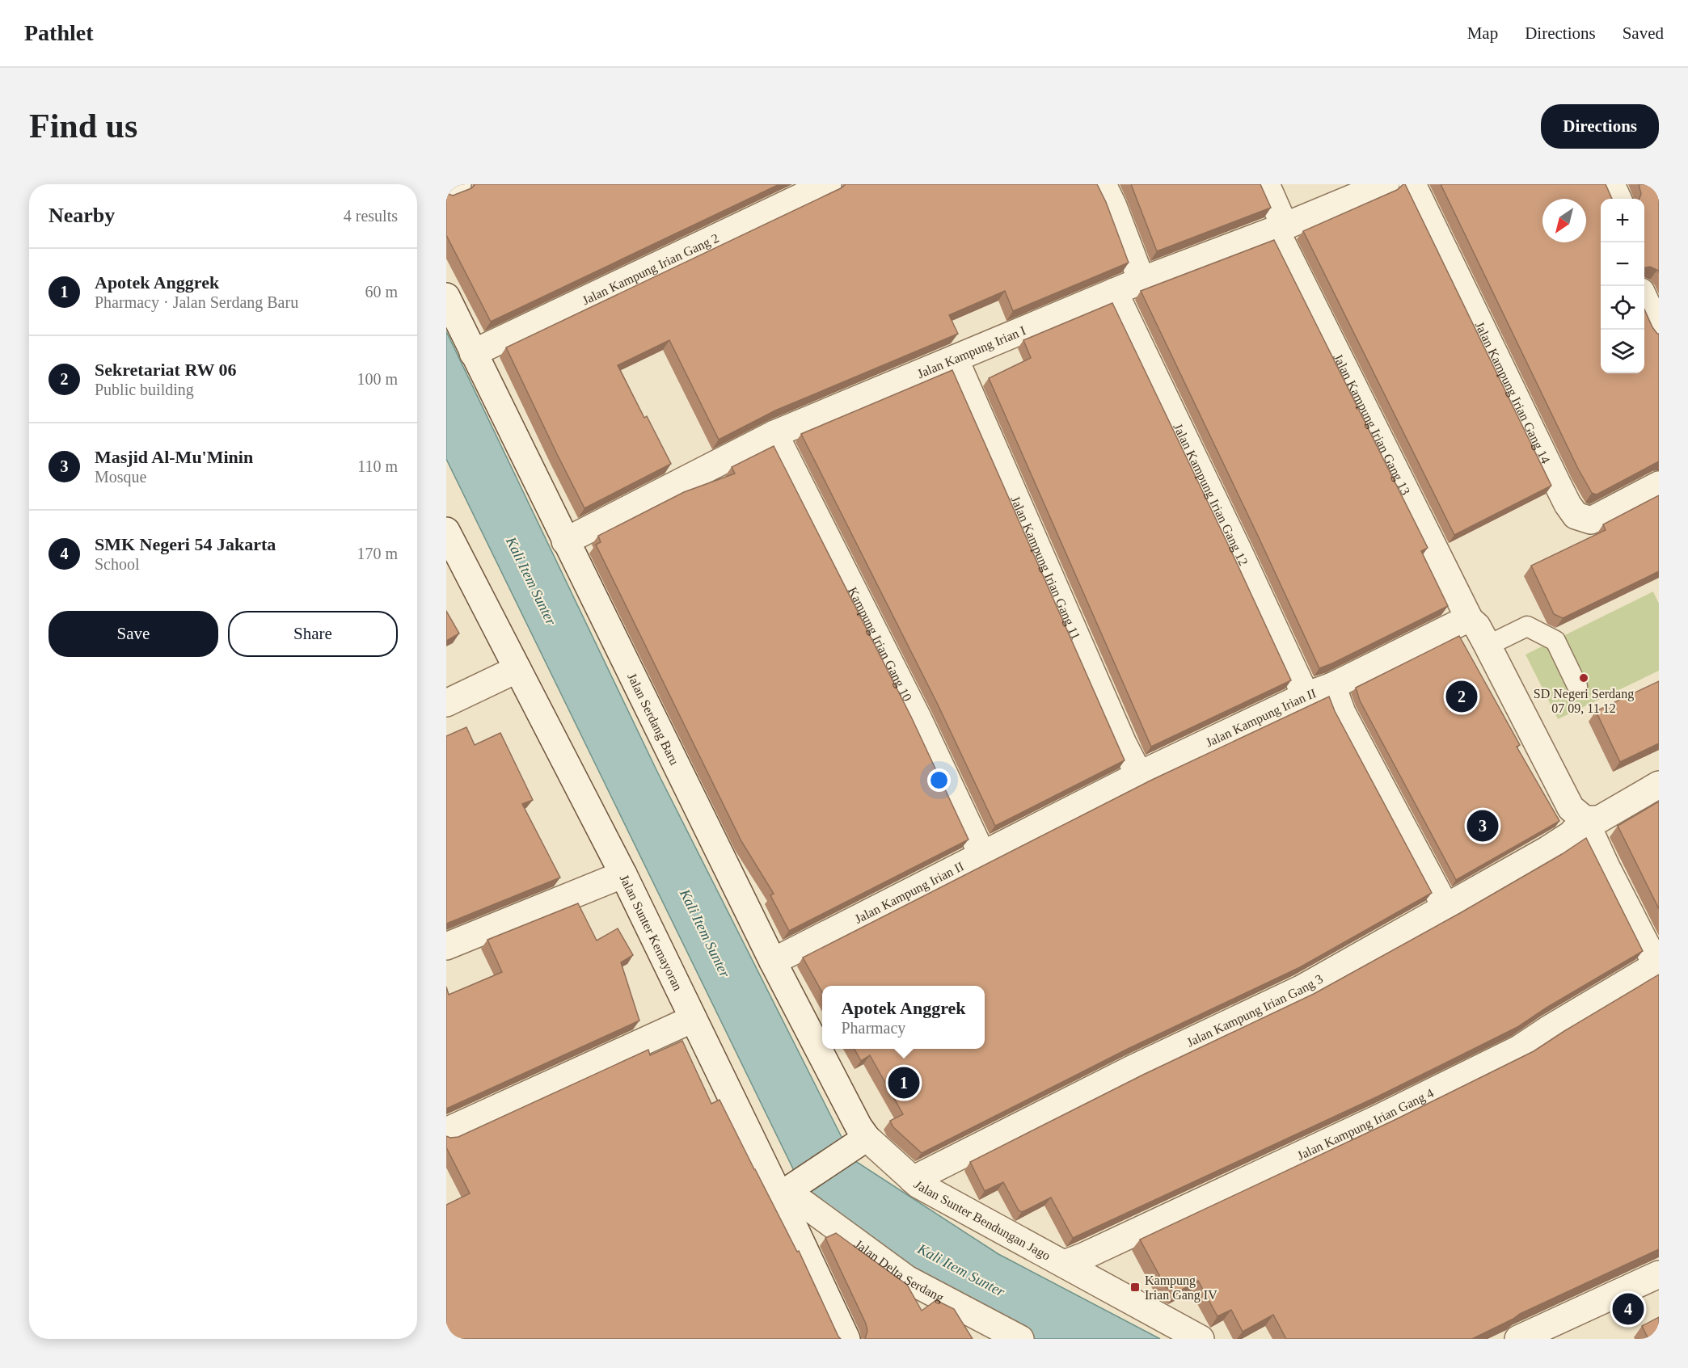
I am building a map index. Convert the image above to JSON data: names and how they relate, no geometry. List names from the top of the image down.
{
  "streets": {
    "street": [
      "Jalan Kampung Irian Gang 2",
      "Jalan Kampung Irian I",
      "Jalan Kampung Irian Gang 14",
      "Jalan Kampung Irian Gang 13",
      "Jalan Kampung Irian Gang 12",
      "Jalan Kampung Irian Gang 11",
      "Kampung Irian Gang 10",
      "Jalan Kampung Irian II",
      "Jalan Serdang Baru",
      "Jalan Sunter Kemayoran",
      "Jalan Kampung Irian Gang 3",
      "Jalan Kampung Irian Gang 4",
      "Jalan Sunter Bendungan Jago",
      "Jalan Delta Serdang"
    ]
  },
  "crossings": [
    ["Jalan Kampung Irian Gang 2", "Jalan Serdang Baru"],
    ["Jalan Kampung Irian I", "Jalan Kampung Irian Gang 13"],
    ["Jalan Kampung Irian I", "Jalan Kampung Irian Gang 12"],
    ["Jalan Kampung Irian I", "Jalan Kampung Irian Gang 11"],
    ["Jalan Kampung Irian I", "Kampung Irian Gang 10"],
    ["Jalan Kampung Irian I", "Jalan Serdang Baru"],
    ["Jalan Kampung Irian Gang 13", "Jalan Kampung Irian II"],
    ["Jalan Kampung Irian Gang 12", "Jalan Kampung Irian II"],
    ["Jalan Kampung Irian Gang 11", "Jalan Kampung Irian II"],
    ["Kampung Irian Gang 10", "Jalan Kampung Irian II"],
    ["Jalan Kampung Irian II", "Jalan Serdang Baru"],
    ["Jalan Serdang Baru", "Jalan Sunter Bendungan Jago"],
    ["Jalan Sunter Kemayoran", "Jalan Delta Serdang"],
    ["Jalan Kampung Irian Gang 3", "Jalan Sunter Bendungan Jago"],
    ["Jalan Kampung Irian Gang 4", "Jalan Sunter Bendungan Jago"]
  ],
  "water": ["Kali Item Sunter"],
  "places": {
    "other": ["SD Negeri Serdang 07 09, 11 12"],
    "transit": ["Kampung Irian Gang IV"]
  },
  "north": "bottom left",
  "page": {
    "header": "Pathlet",
    "nav": ["Map", "Directions", "Saved"],
    "buttons": [
      "Directions",
      ["Save", "Share"]
    ],
    "title": "Find us",
    "heading": ["Nearby", "4 results"],
    "map_buttons": ["+", "−"],
    "list": [
      {
        "mark": "1",
        "name": "Apotek Anggrek",
        "note": "Pharmacy · Jalan Serdang Baru",
        "value": "60 m"
      },
      {
        "mark": "2",
        "name": "Sekretariat RW 06",
        "note": "Public building",
        "value": "100 m"
      },
      {
        "mark": "3",
        "name": "Masjid Al-Mu'Minin",
        "note": "Mosque",
        "value": "110 m"
      },
      {
        "mark": "4",
        "name": "SMK Negeri 54 Jakarta",
        "note": "School",
        "value": "170 m"
      }
    ],
    "pins": [
      "2",
      "3",
      "1",
      "4"
    ],
    "popup": ["Apotek Anggrek", "Pharmacy"]
  }
}
